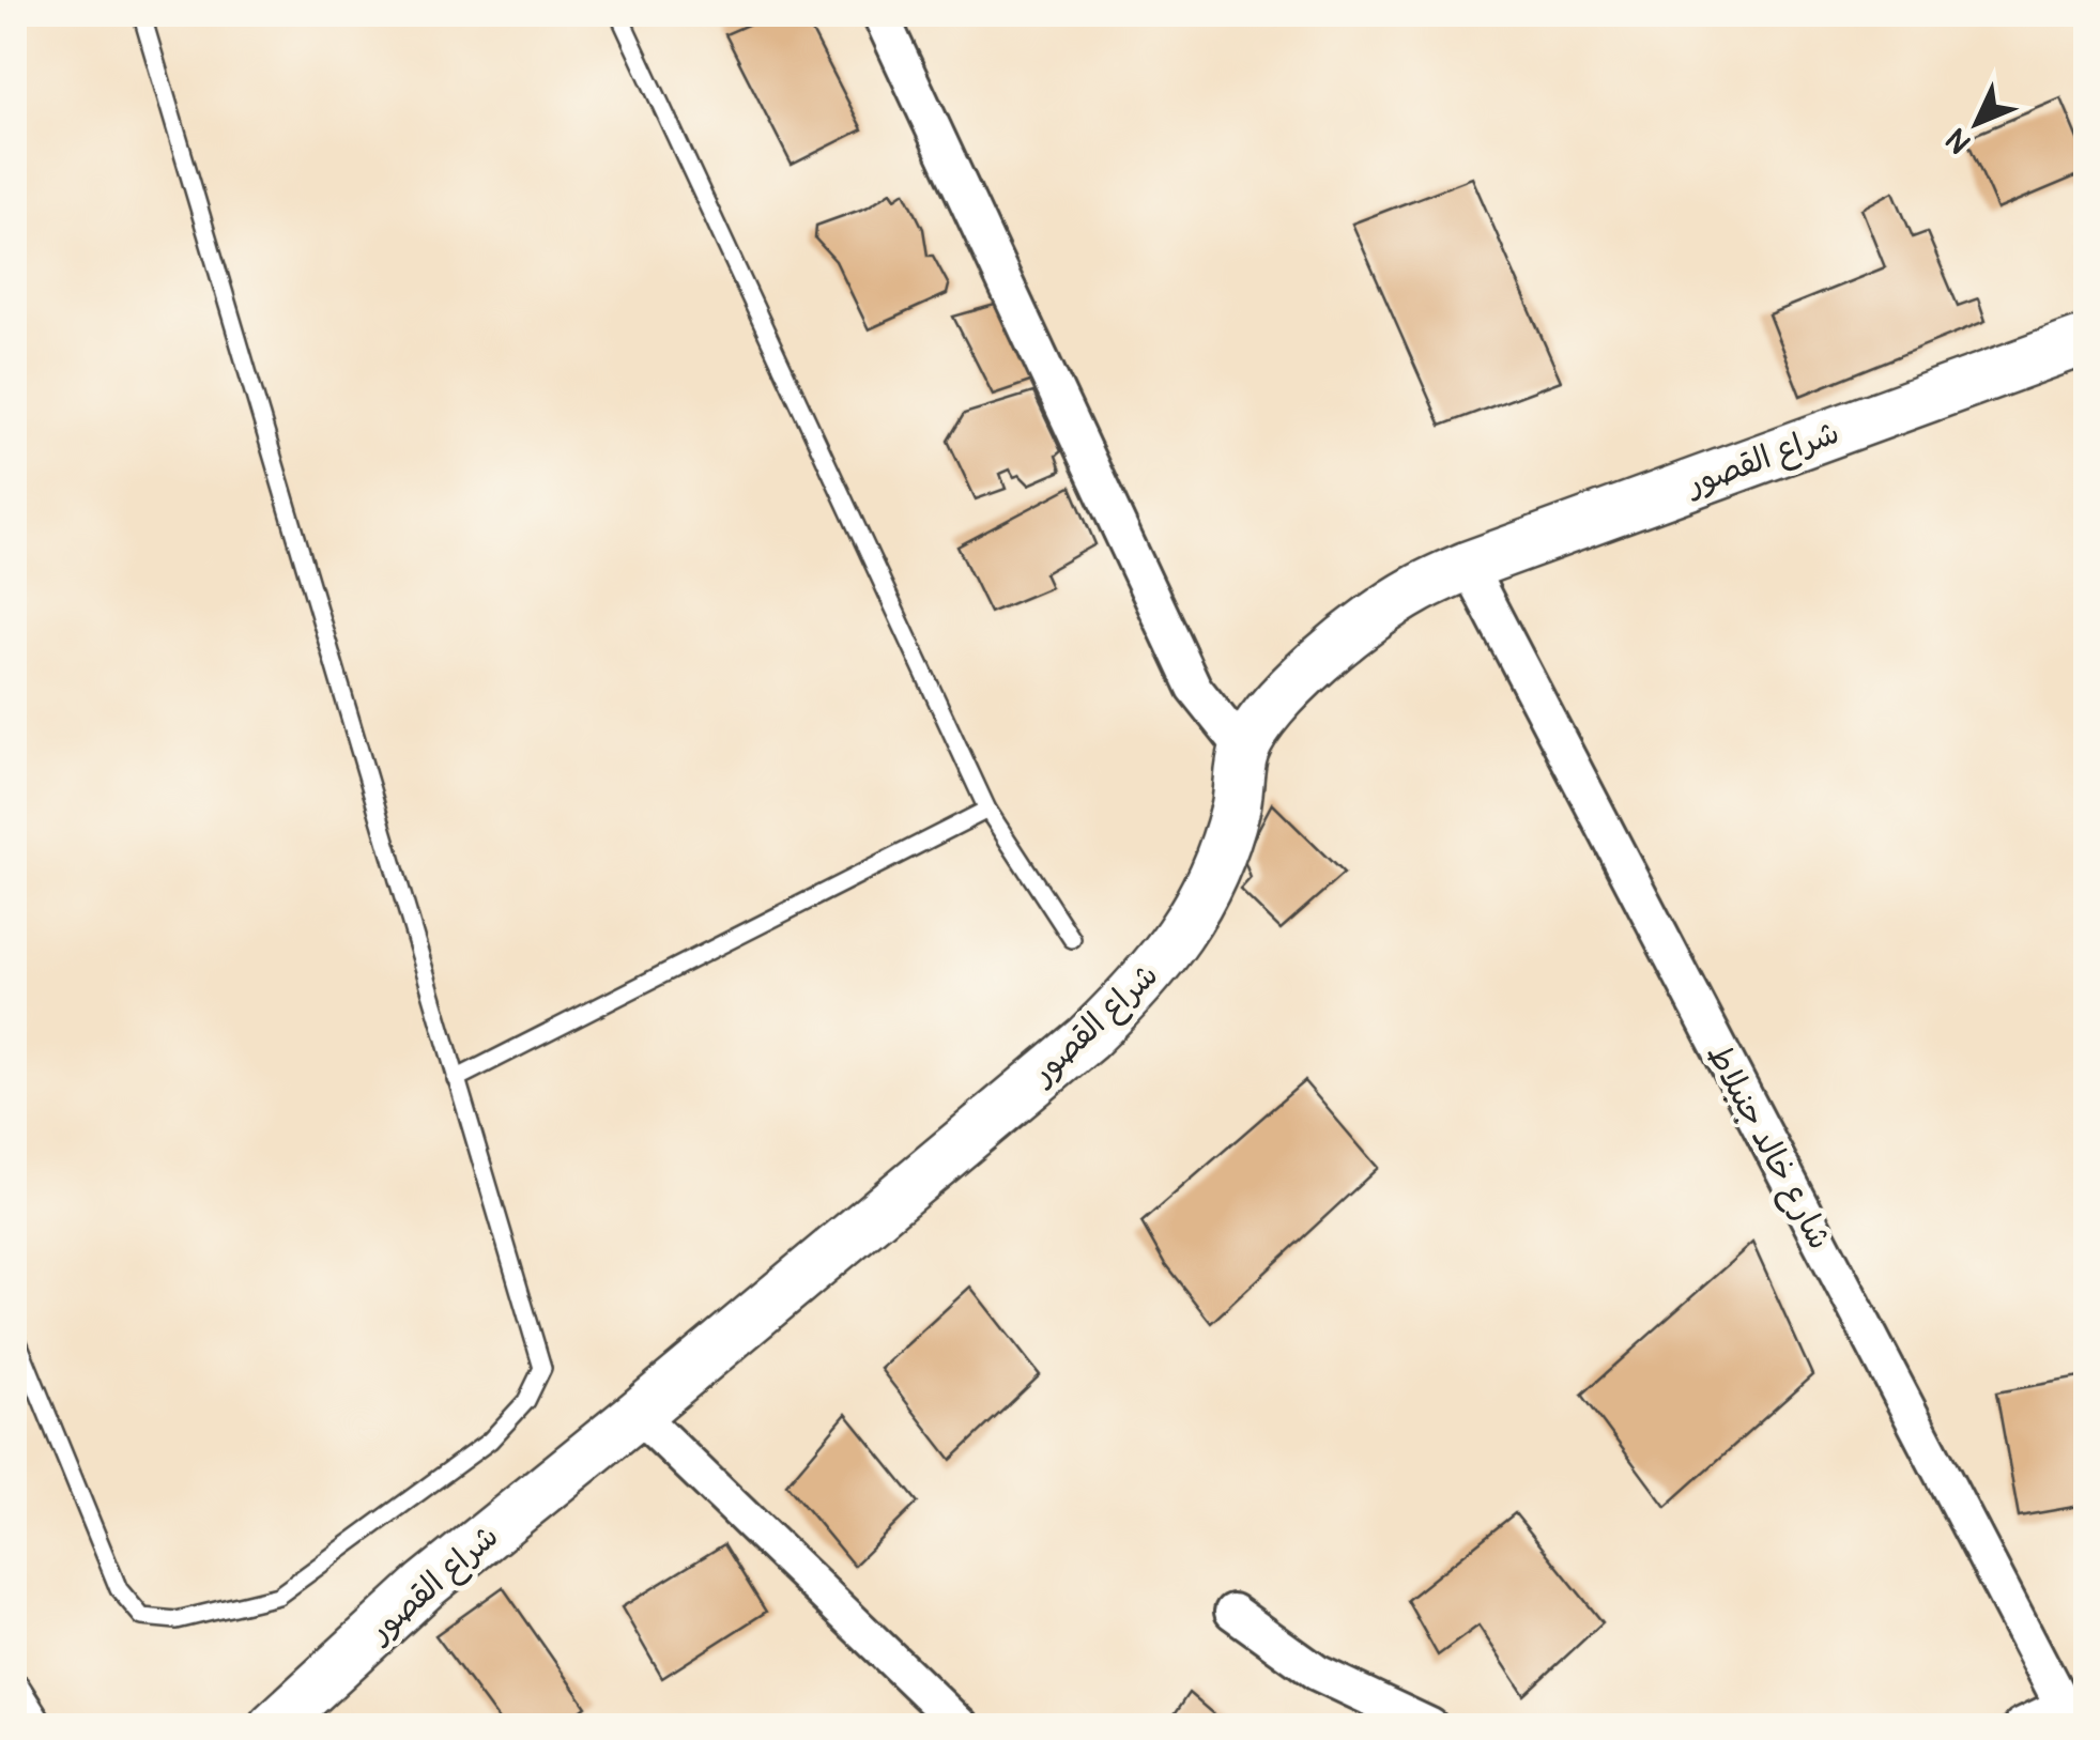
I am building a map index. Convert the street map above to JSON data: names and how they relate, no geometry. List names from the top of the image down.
{
  "streets": {
    "street": ["شراع القصور", "شارع خالد جنبلاط"]
  },
  "crossings": [
    ["شراع القصور", "شارع خالد جنبلاط"]
  ],
  "north": "bottom left"
}
